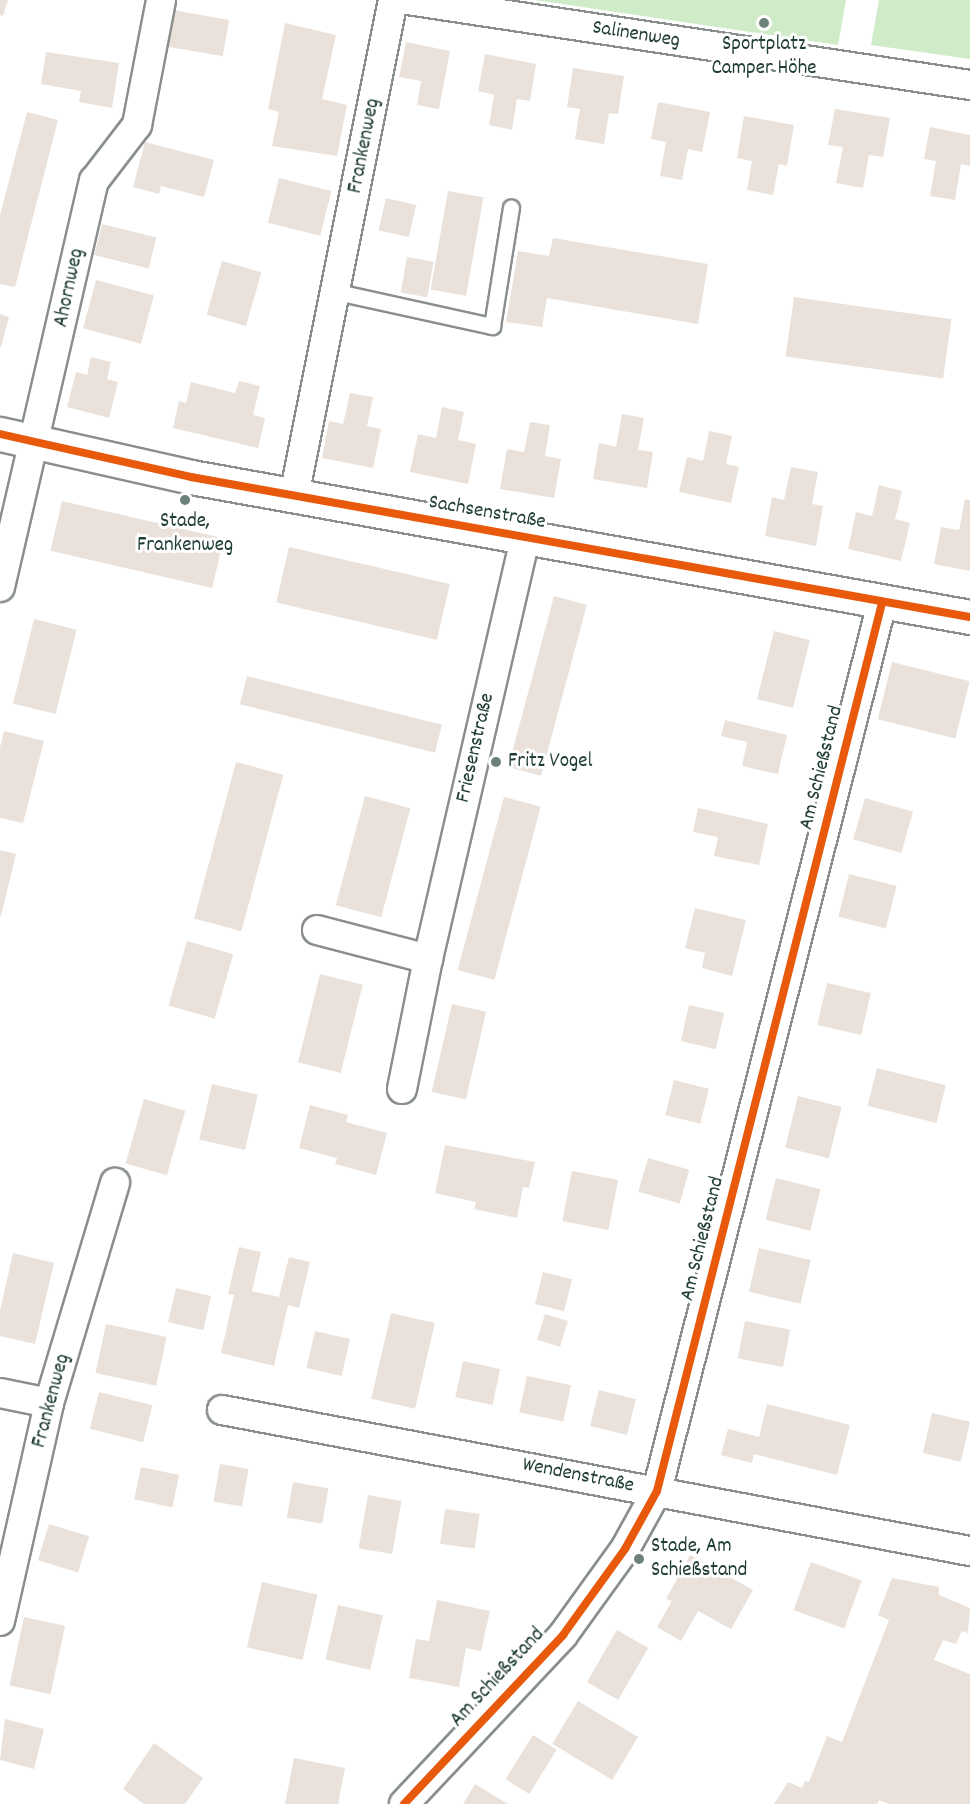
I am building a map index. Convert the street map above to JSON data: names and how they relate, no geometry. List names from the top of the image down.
{
  "streets": {
    "street": [
      "Salinenweg",
      "Frankenweg",
      "Ahornweg",
      "Sachsenstraße",
      "Friesenstraße",
      "Am Schießstand",
      "Wendenstraße"
    ]
  },
  "crossings": [
    ["Frankenweg", "Sachsenstraße"],
    ["Ahornweg", "Sachsenstraße"],
    ["Sachsenstraße", "Friesenstraße"],
    ["Sachsenstraße", "Am Schießstand"],
    ["Am Schießstand", "Wendenstraße"]
  ],
  "places": [
    "Sportplatz Camper Höhe",
    "Stade, Frankenweg",
    "Fritz Vogel",
    "Stade, Am Schießstand"
  ]
}
